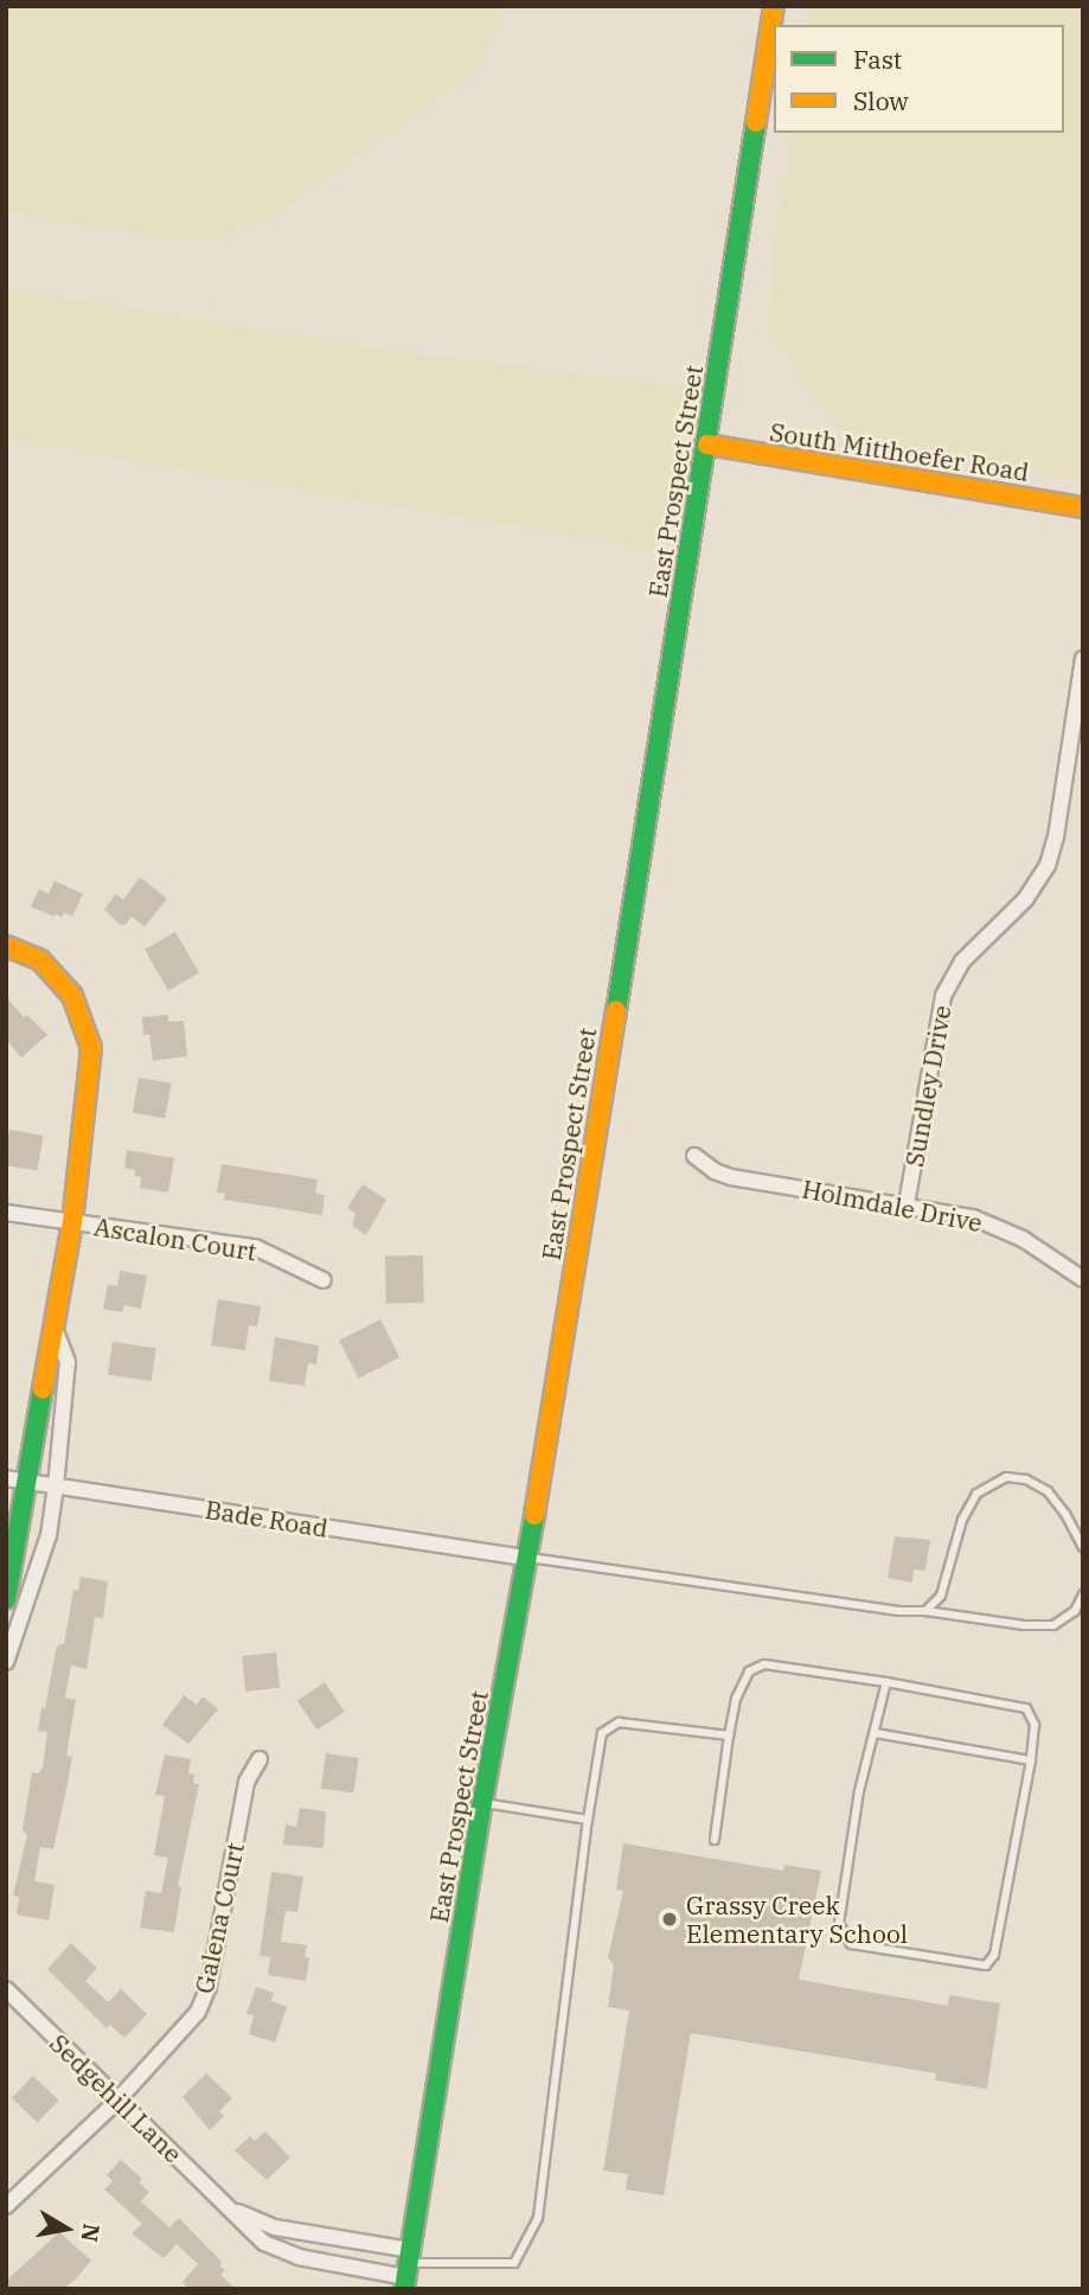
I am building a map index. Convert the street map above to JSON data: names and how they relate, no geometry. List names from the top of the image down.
{
  "streets": {
    "street": [
      "South Mitthoefer Road",
      "East Prospect Street",
      "Sundley Drive",
      "Holmdale Drive",
      "Ascalon Court",
      "Bade Road",
      "Galena Court",
      "Sedgehill Lane"
    ]
  },
  "crossings": [
    ["South Mitthoefer Road", "East Prospect Street"],
    ["East Prospect Street", "Bade Road"],
    ["East Prospect Street", "Sedgehill Lane"],
    ["Sundley Drive", "Holmdale Drive"],
    ["Galena Court", "Sedgehill Lane"]
  ],
  "places": ["Grassy Creek Elementary School"],
  "legend": ["Fast", "Slow"],
  "north": "right"
}
